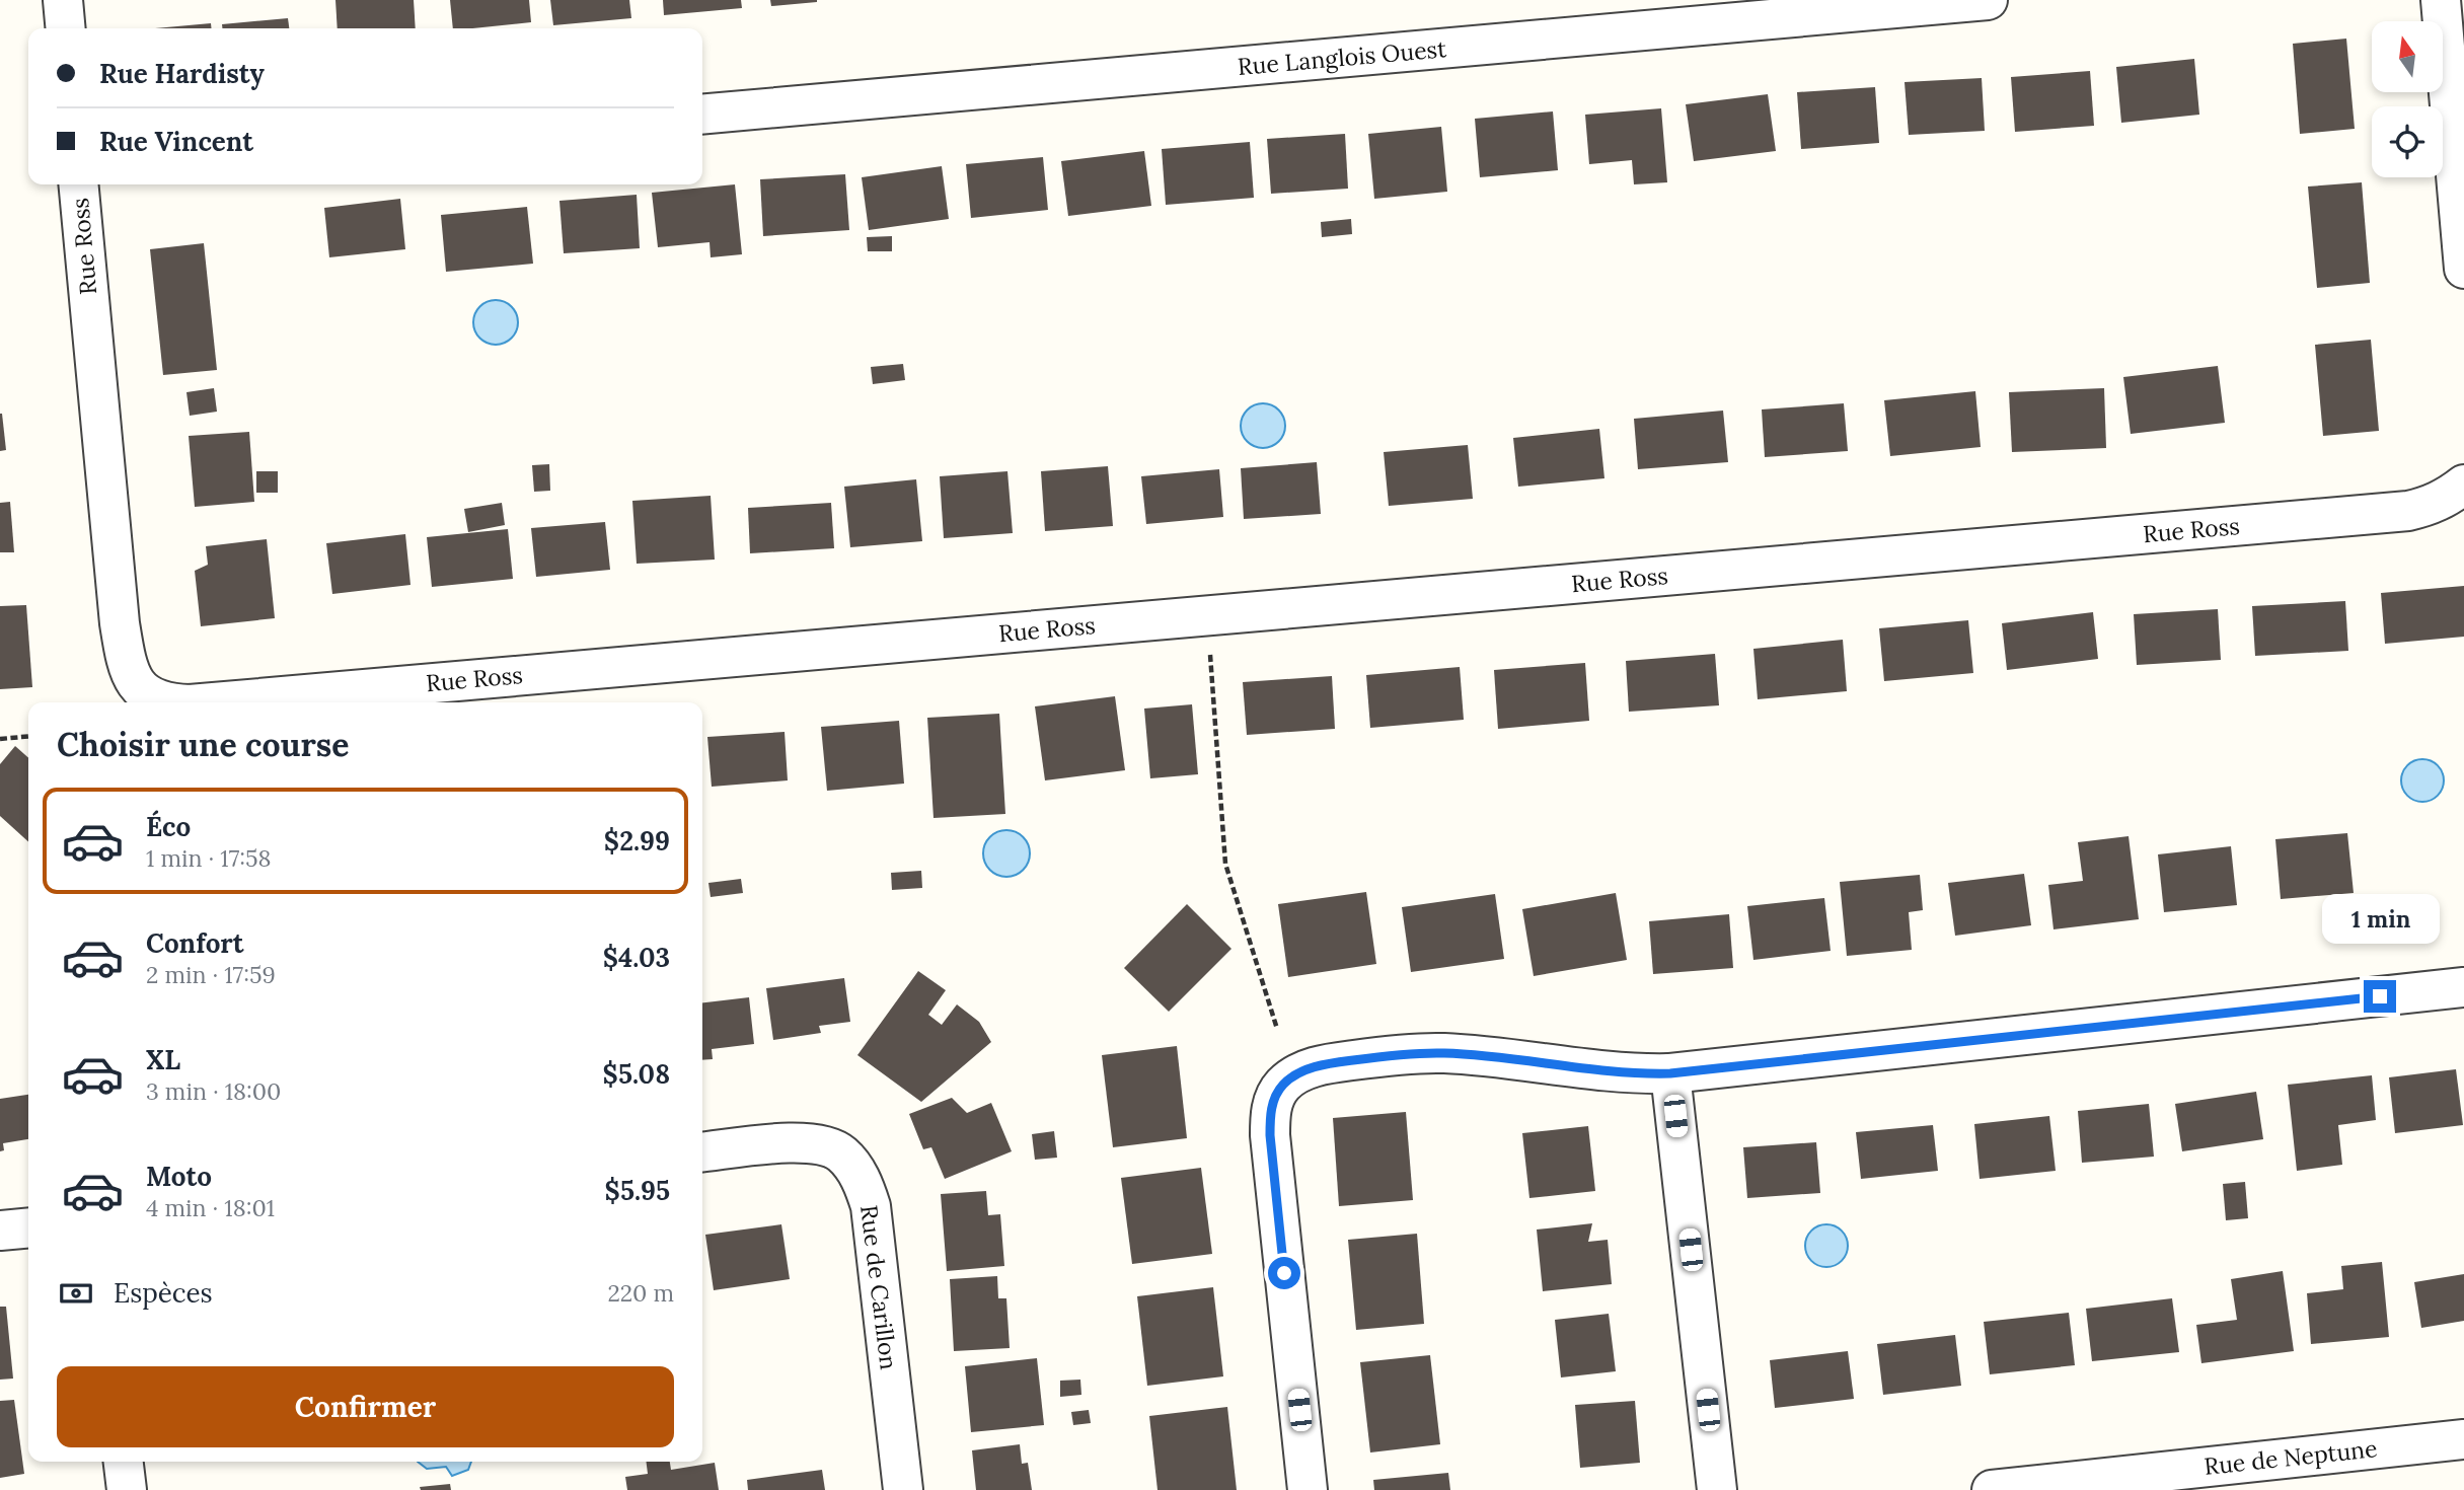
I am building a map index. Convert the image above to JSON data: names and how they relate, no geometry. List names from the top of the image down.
{
  "streets": {
    "street": [
      "Rue Langlois Ouest",
      "Rue Ross",
      "Rue de Carillon",
      "Rue de Neptune"
    ]
  },
  "north": "top",
  "page": {
    "banner": ["Rue Hardisty", "Rue Vincent"],
    "heading": "Choisir une course",
    "list": [
      {
        "name": "Éco",
        "note": "1 min · 17:58",
        "value": "$2.99"
      },
      {
        "name": "Confort",
        "note": "2 min · 17:59",
        "value": "$4.03"
      },
      {
        "name": "XL",
        "note": "3 min · 18:00",
        "value": "$5.08"
      },
      {
        "name": "Moto",
        "note": "4 min · 18:01",
        "value": "$5.95"
      }
    ],
    "bubble": "1 min",
    "pay": ["Espèces", "220 m"],
    "buttons": "Confirmer"
  }
}
